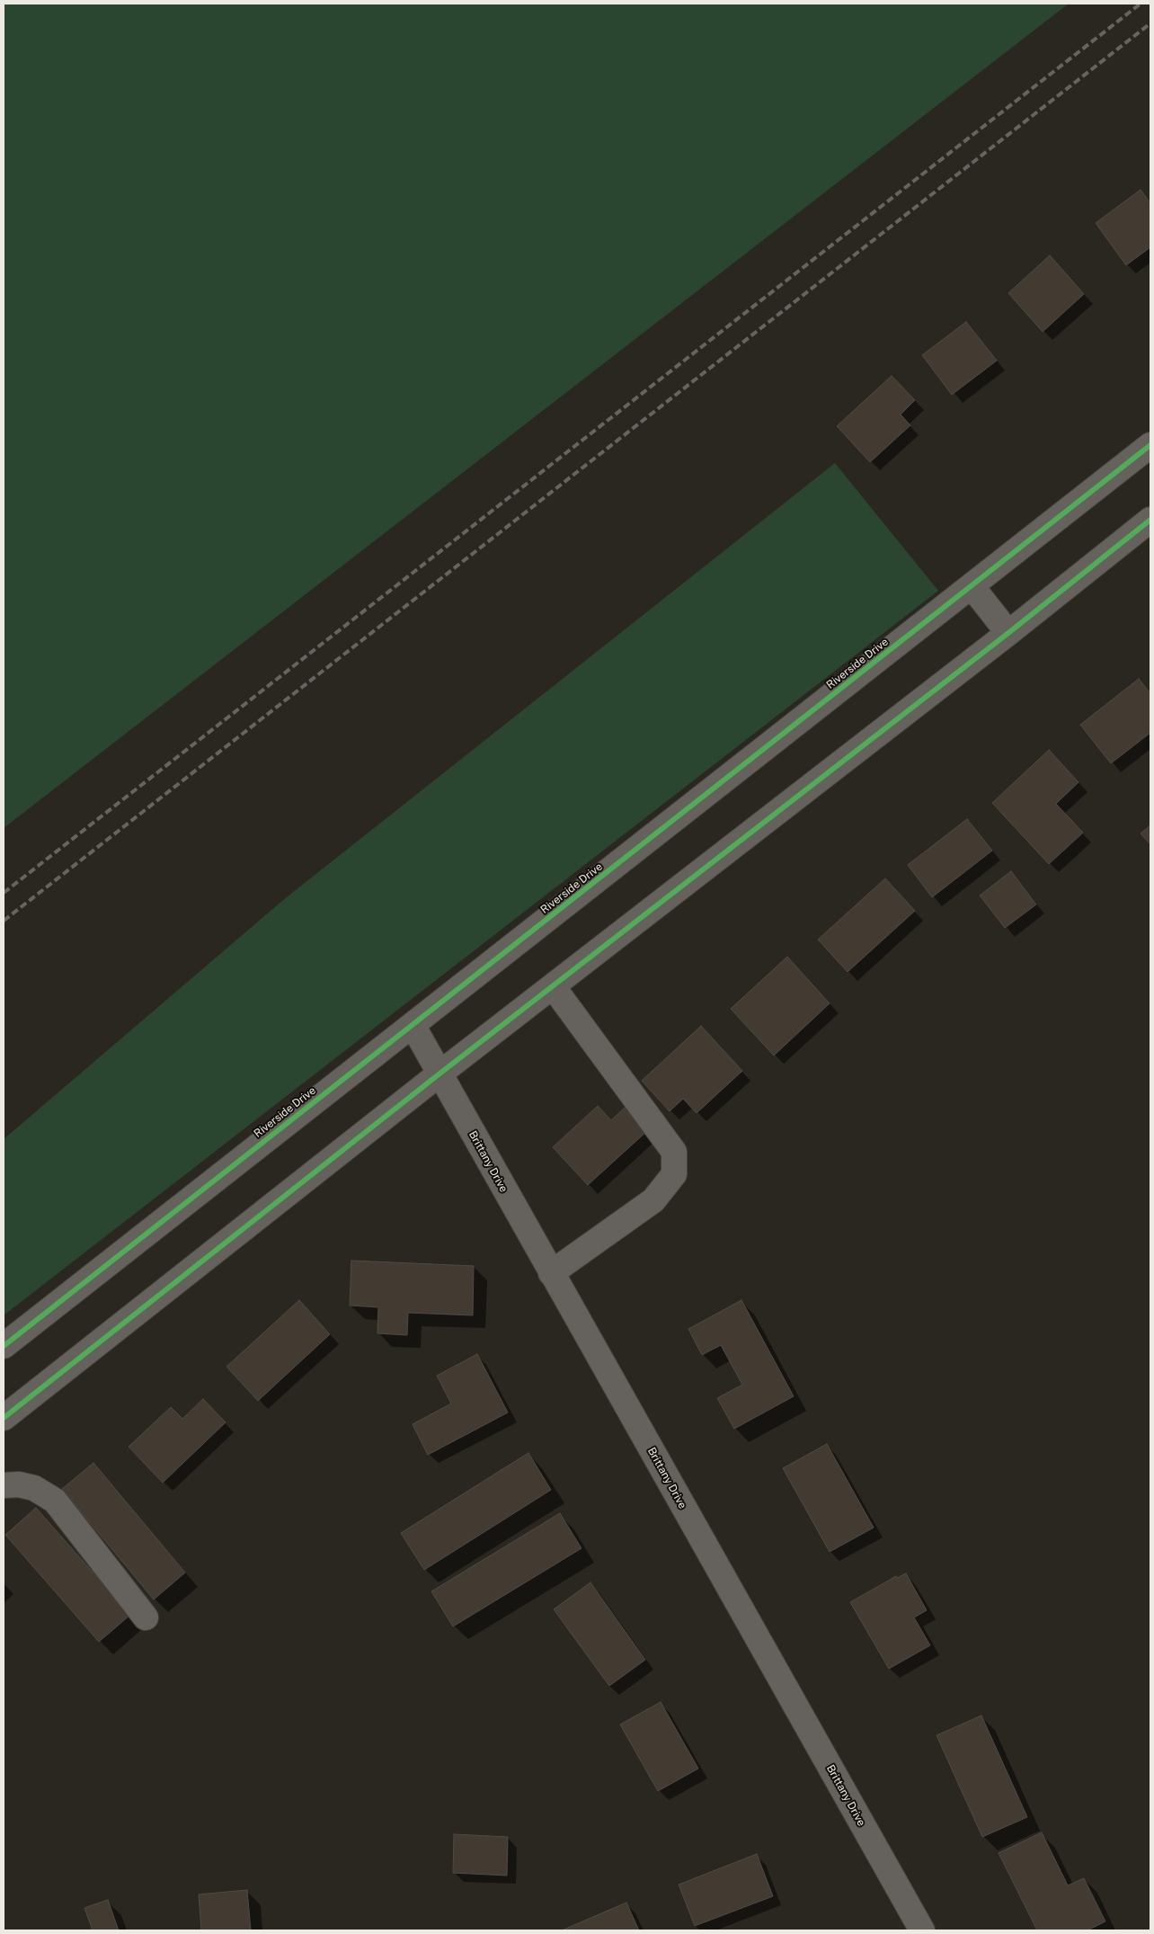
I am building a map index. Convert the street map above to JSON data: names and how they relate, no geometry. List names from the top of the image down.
{
  "streets": {
    "street": ["Riverside Drive", "Brittany Drive"]
  },
  "crossings": [
    ["Riverside Drive", "Brittany Drive"]
  ]
}
